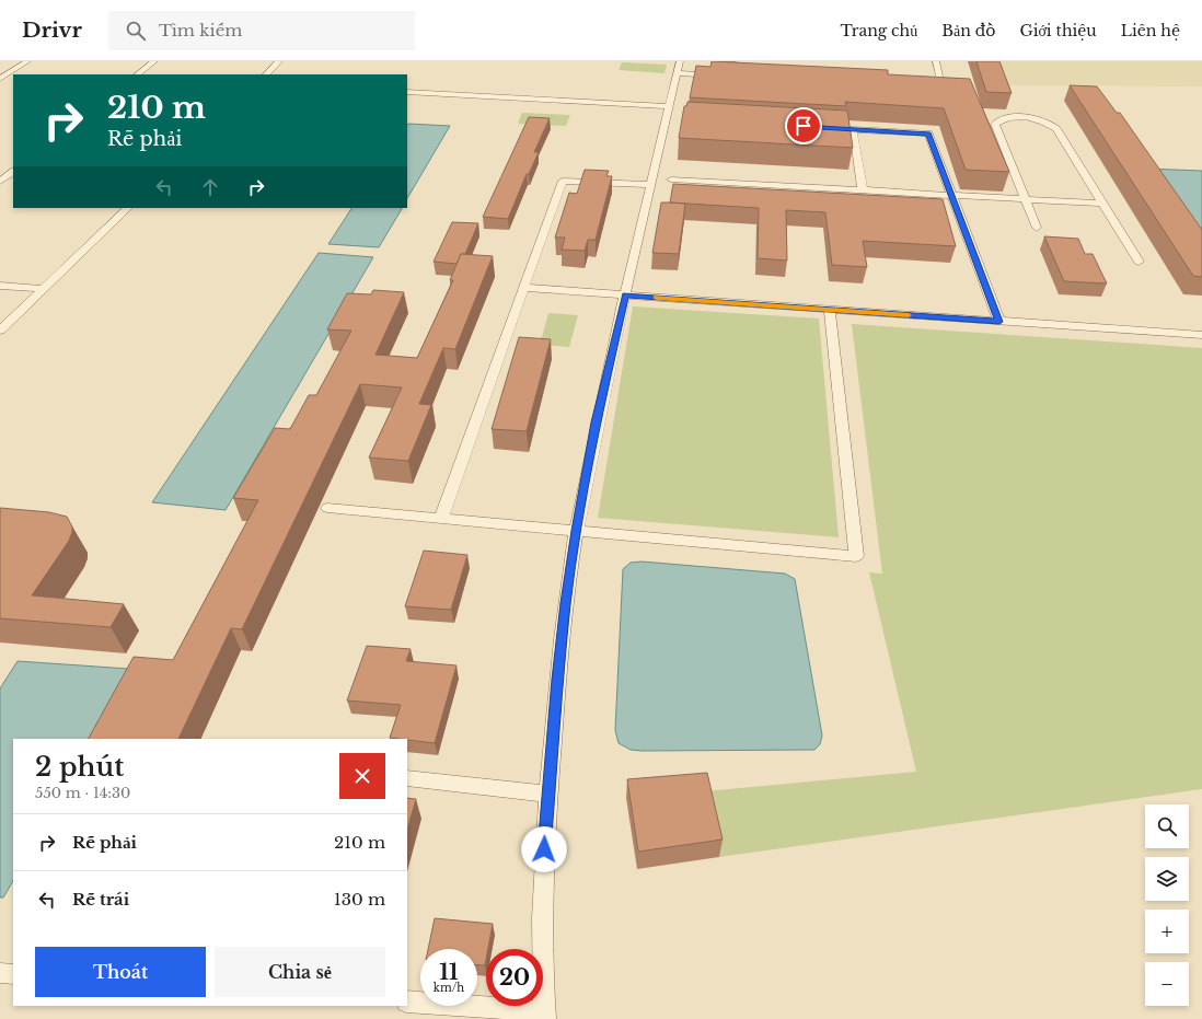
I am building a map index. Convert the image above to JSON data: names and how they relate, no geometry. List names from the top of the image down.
{
  "page": {
    "header": "Drivr",
    "search": "Tìm kiếm",
    "nav": [
      "Trang chủ",
      "Bản đồ",
      "Giới thiệu",
      "Liên hệ"
    ],
    "turn": ["210 m", "Rẽ phải"],
    "heading": ["2 phút", "550 m · 14:30"],
    "map_buttons": ["+", "−"],
    "list": [
      {
        "name": "Rẽ phải",
        "value": "210 m"
      },
      {
        "name": "Rẽ trái",
        "value": "130 m"
      }
    ],
    "buttons": ["Thoát", "Chia sẻ"],
    "speed": "11 km/h",
    "limit": "20"
  }
}
